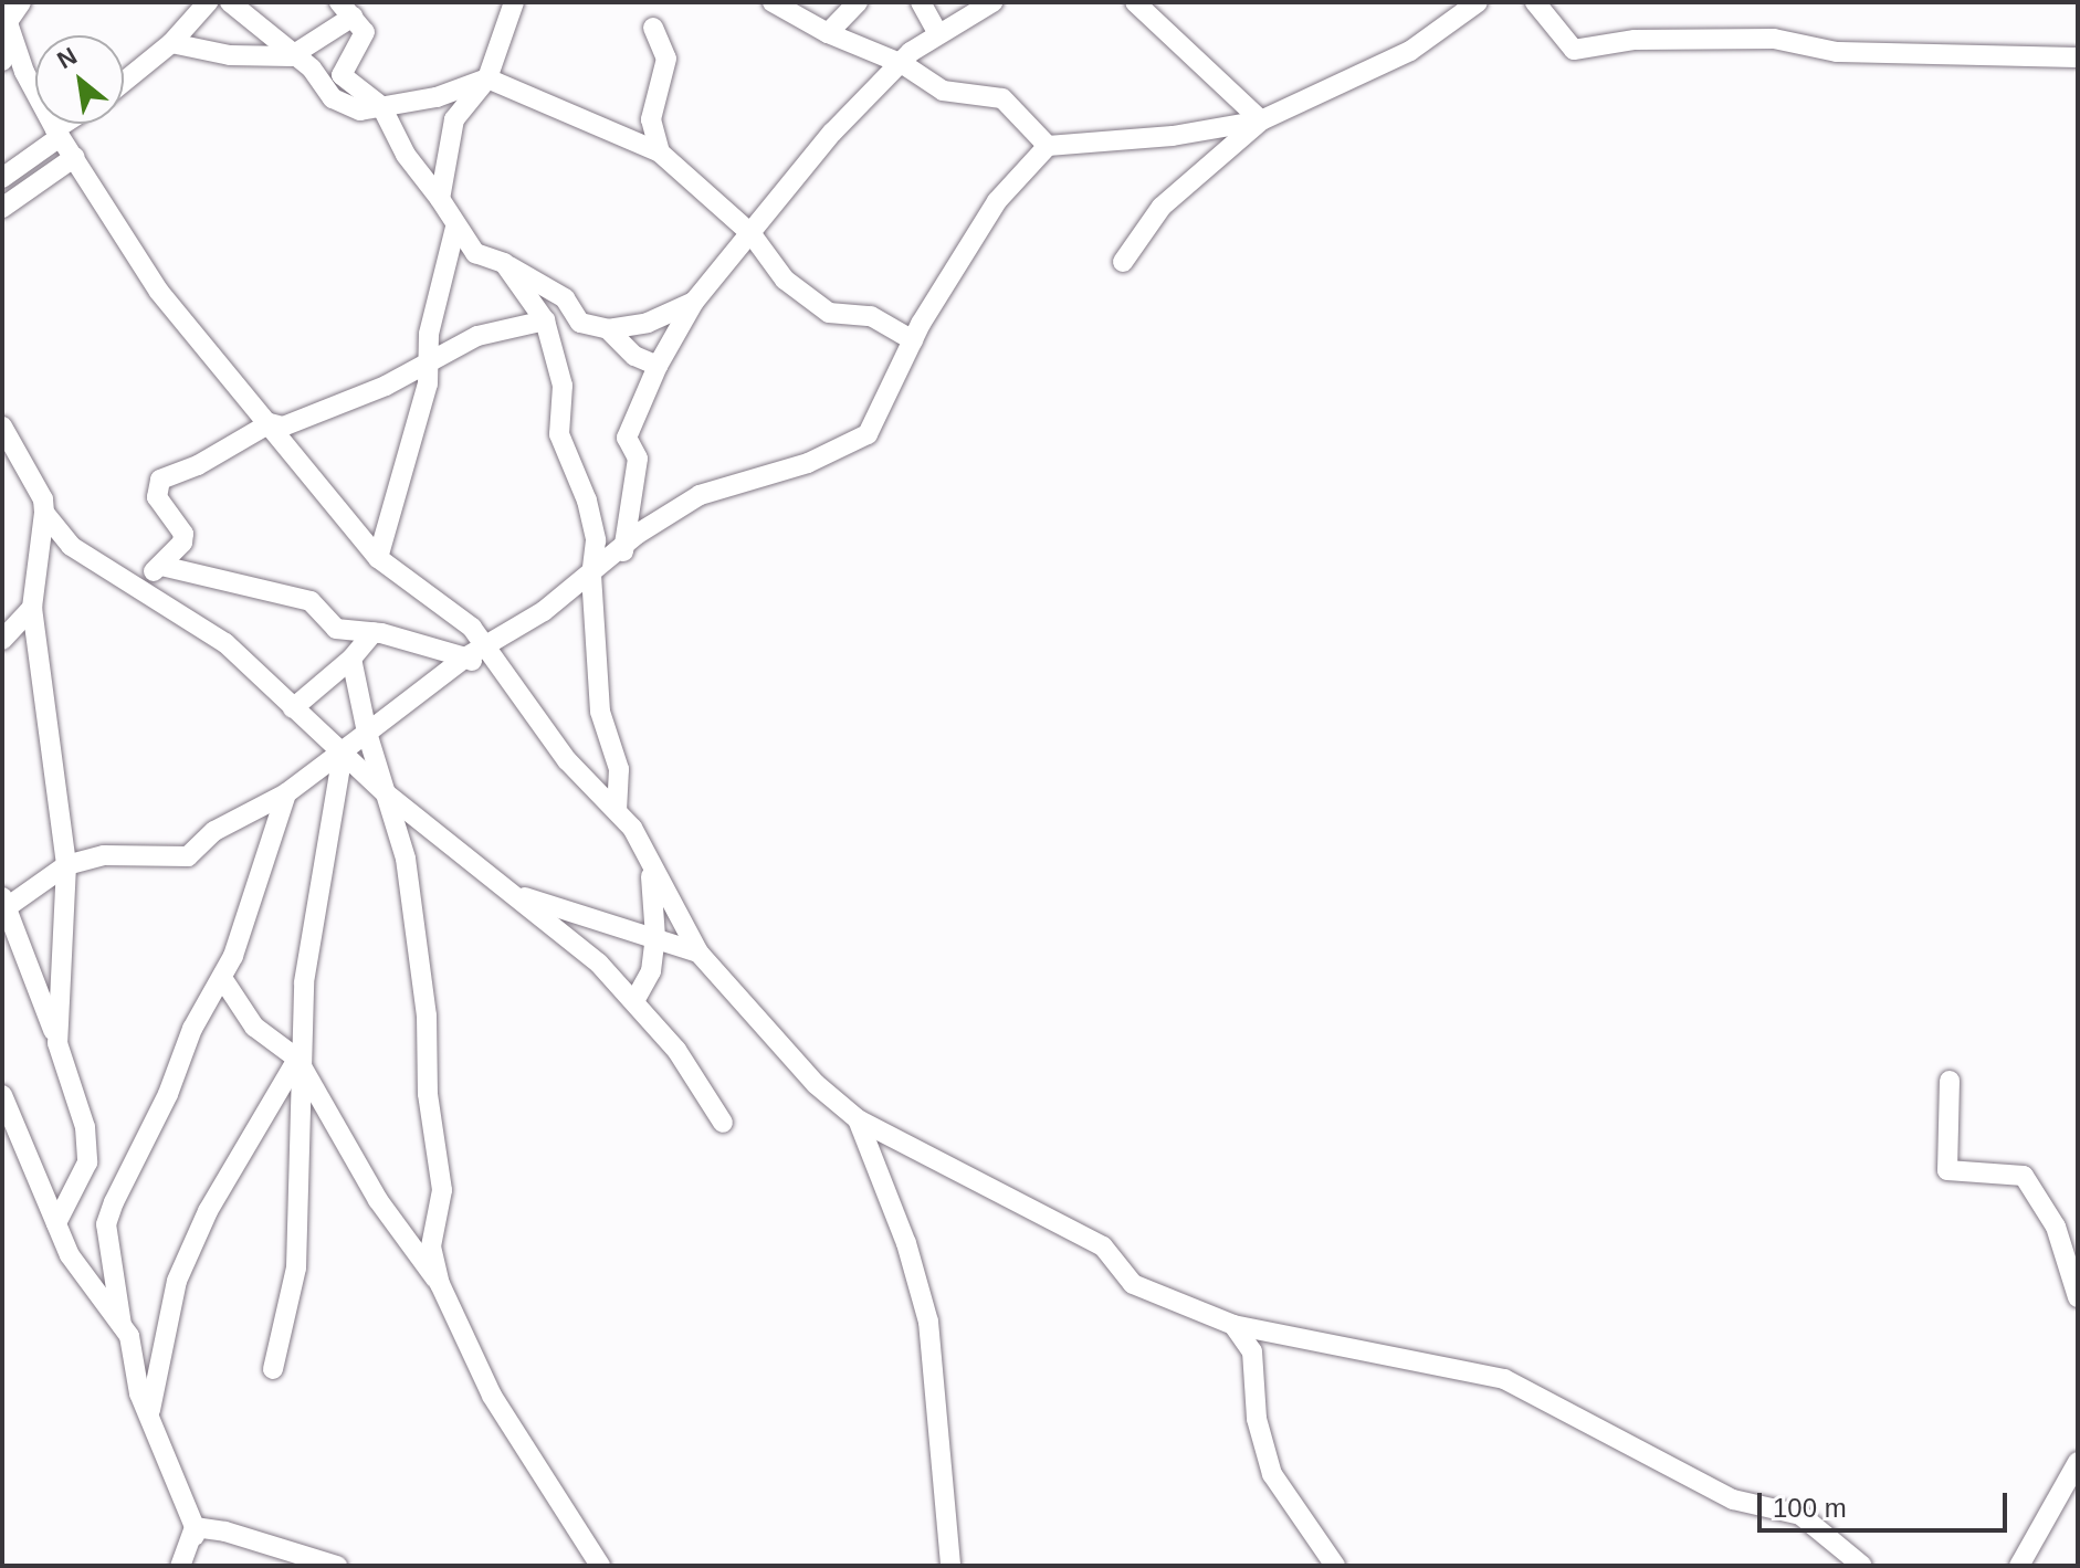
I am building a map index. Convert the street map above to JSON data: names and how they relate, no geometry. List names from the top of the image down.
{
  "scale_bar": "100 m",
  "north": "top left"
}
